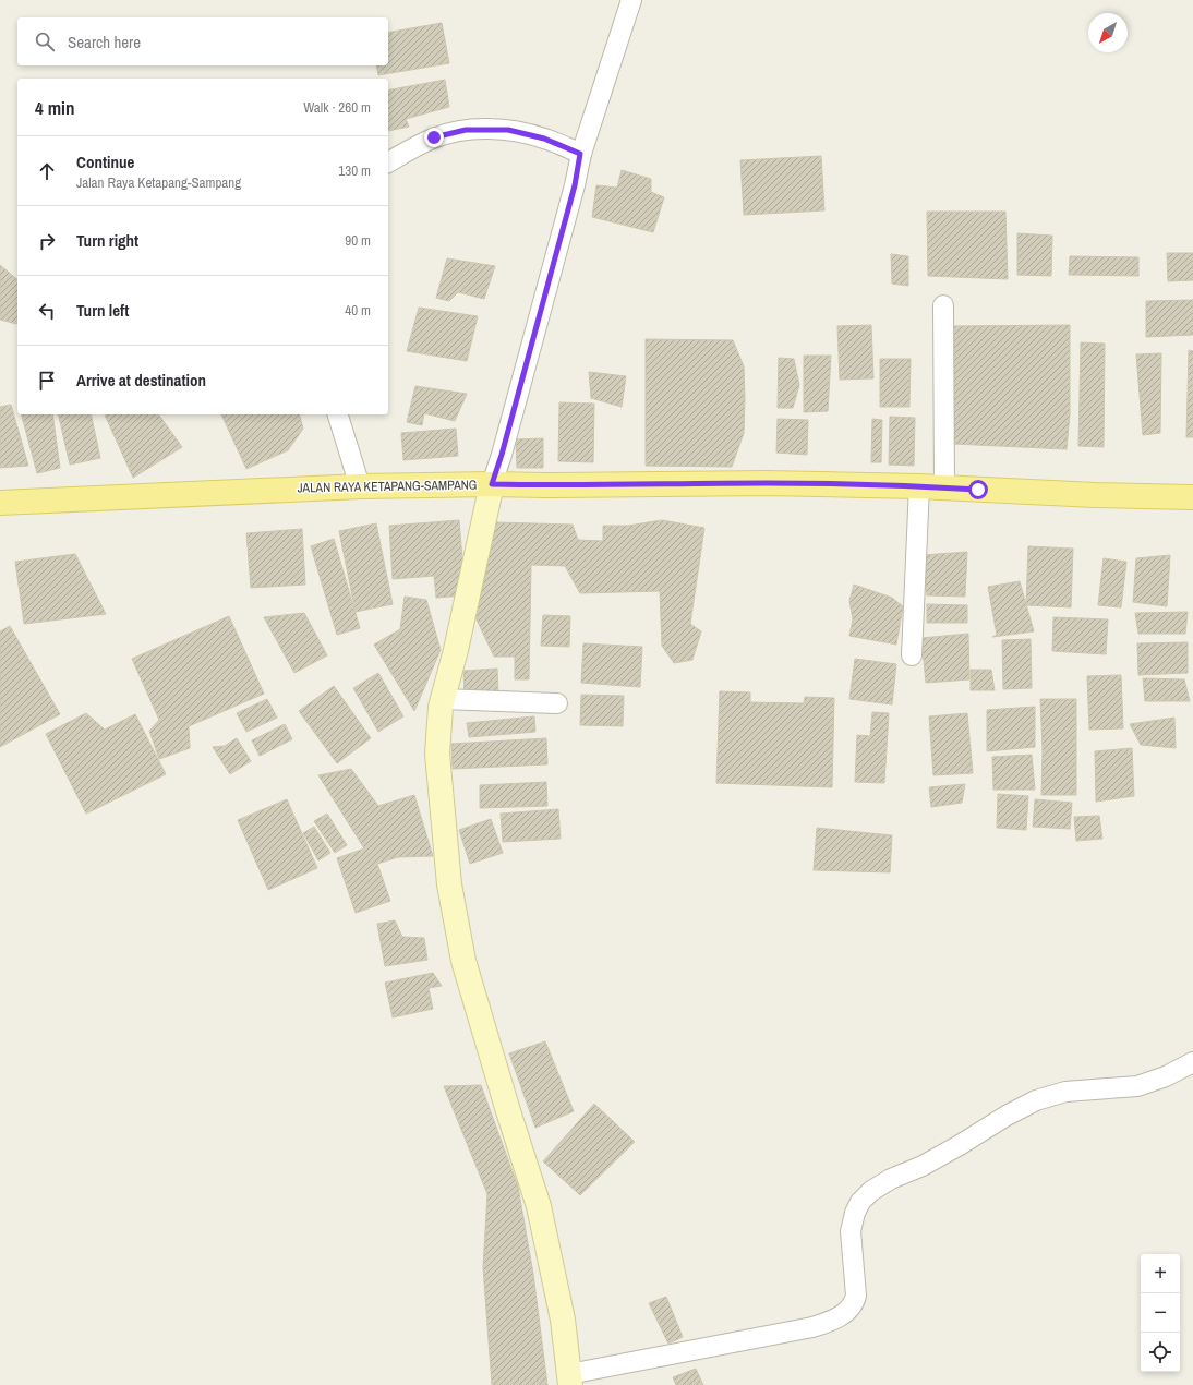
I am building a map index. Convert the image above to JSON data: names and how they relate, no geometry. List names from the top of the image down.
{
  "streets": {
    "main road": ["JALAN RAYA KETAPANG-SAMPANG"]
  },
  "north": "bottom left",
  "page": {
    "search": "Search here",
    "heading": ["4 min", "Walk · 260 m"],
    "list": [
      ["Continue", "Jalan Raya Ketapang-Sampang", "130 m"],
      ["Turn right", "90 m"],
      ["Turn left", "40 m"],
      "Arrive at destination"
    ],
    "map_buttons": ["+", "−"]
  }
}
